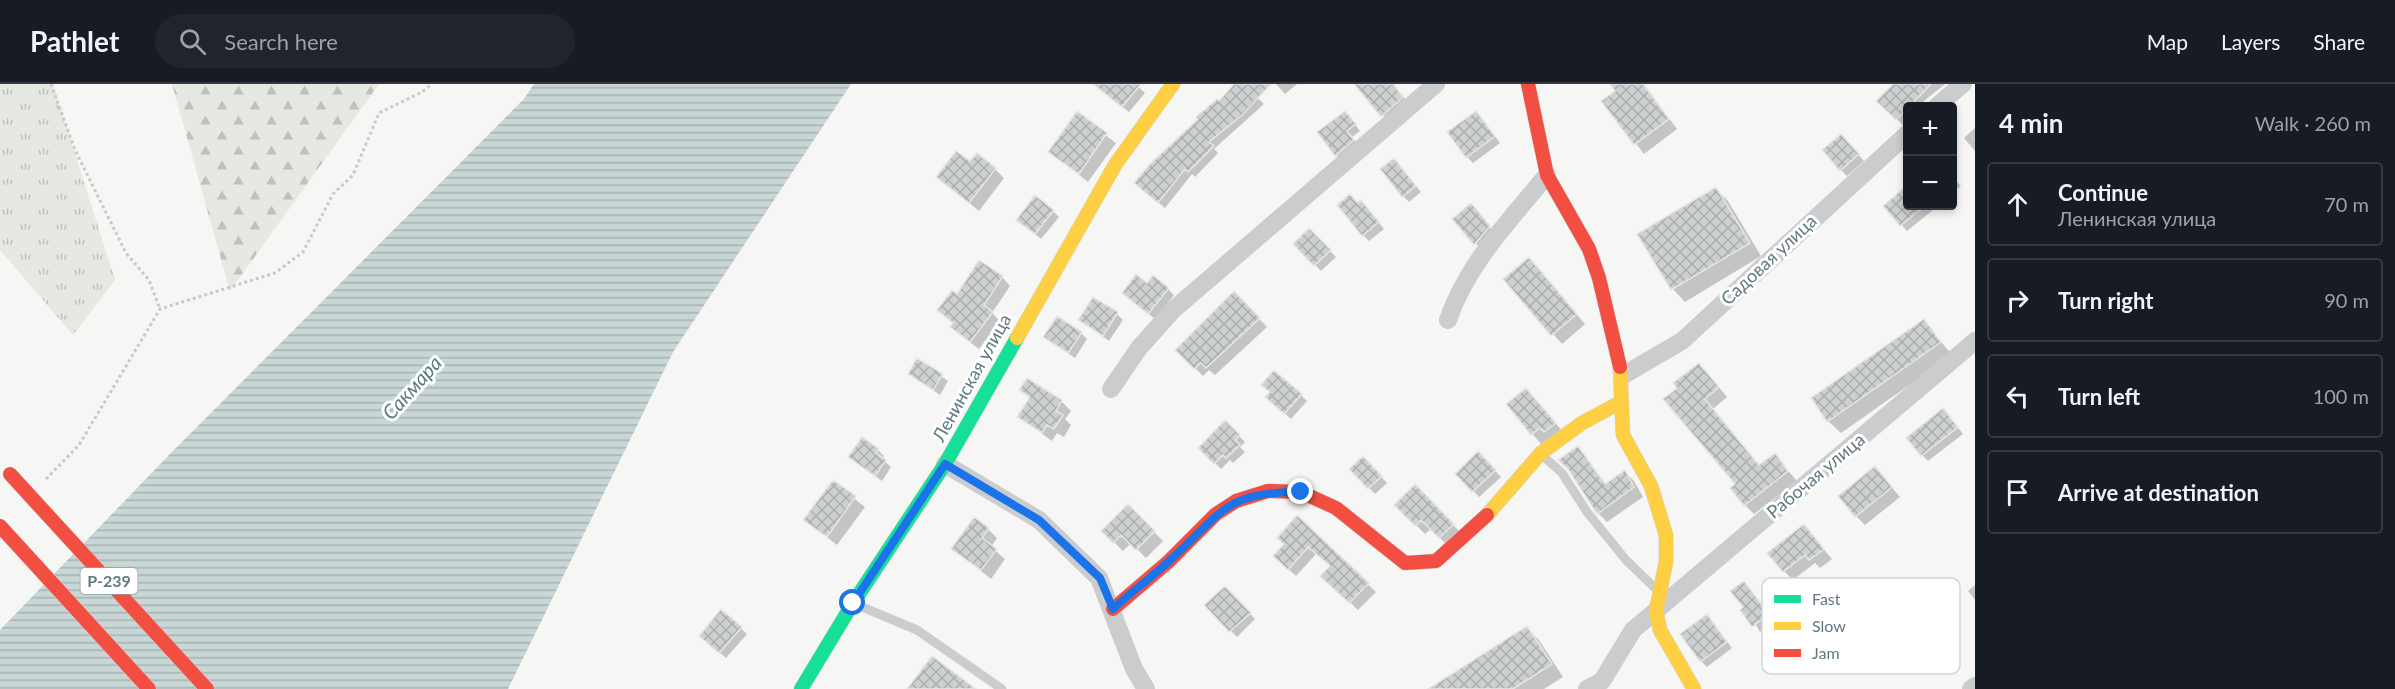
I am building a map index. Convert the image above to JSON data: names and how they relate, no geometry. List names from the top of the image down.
{
  "streets": {
    "main road": ["Ленинская улица", "Р-239"],
    "street": ["Садовая улица", "Рабочая улица"]
  },
  "water": ["Сакмара"],
  "legend": ["Fast", "Slow", "Jam"],
  "page": {
    "header": "Pathlet",
    "search": "Search here",
    "nav": ["Map", "Layers", "Share"],
    "heading": ["4 min", "Walk · 260 m"],
    "map_buttons": ["+", "−"],
    "list": [
      ["Continue", "Ленинская улица", "70 m"],
      ["Turn right", "90 m"],
      ["Turn left", "100 m"],
      "Arrive at destination"
    ]
  }
}
